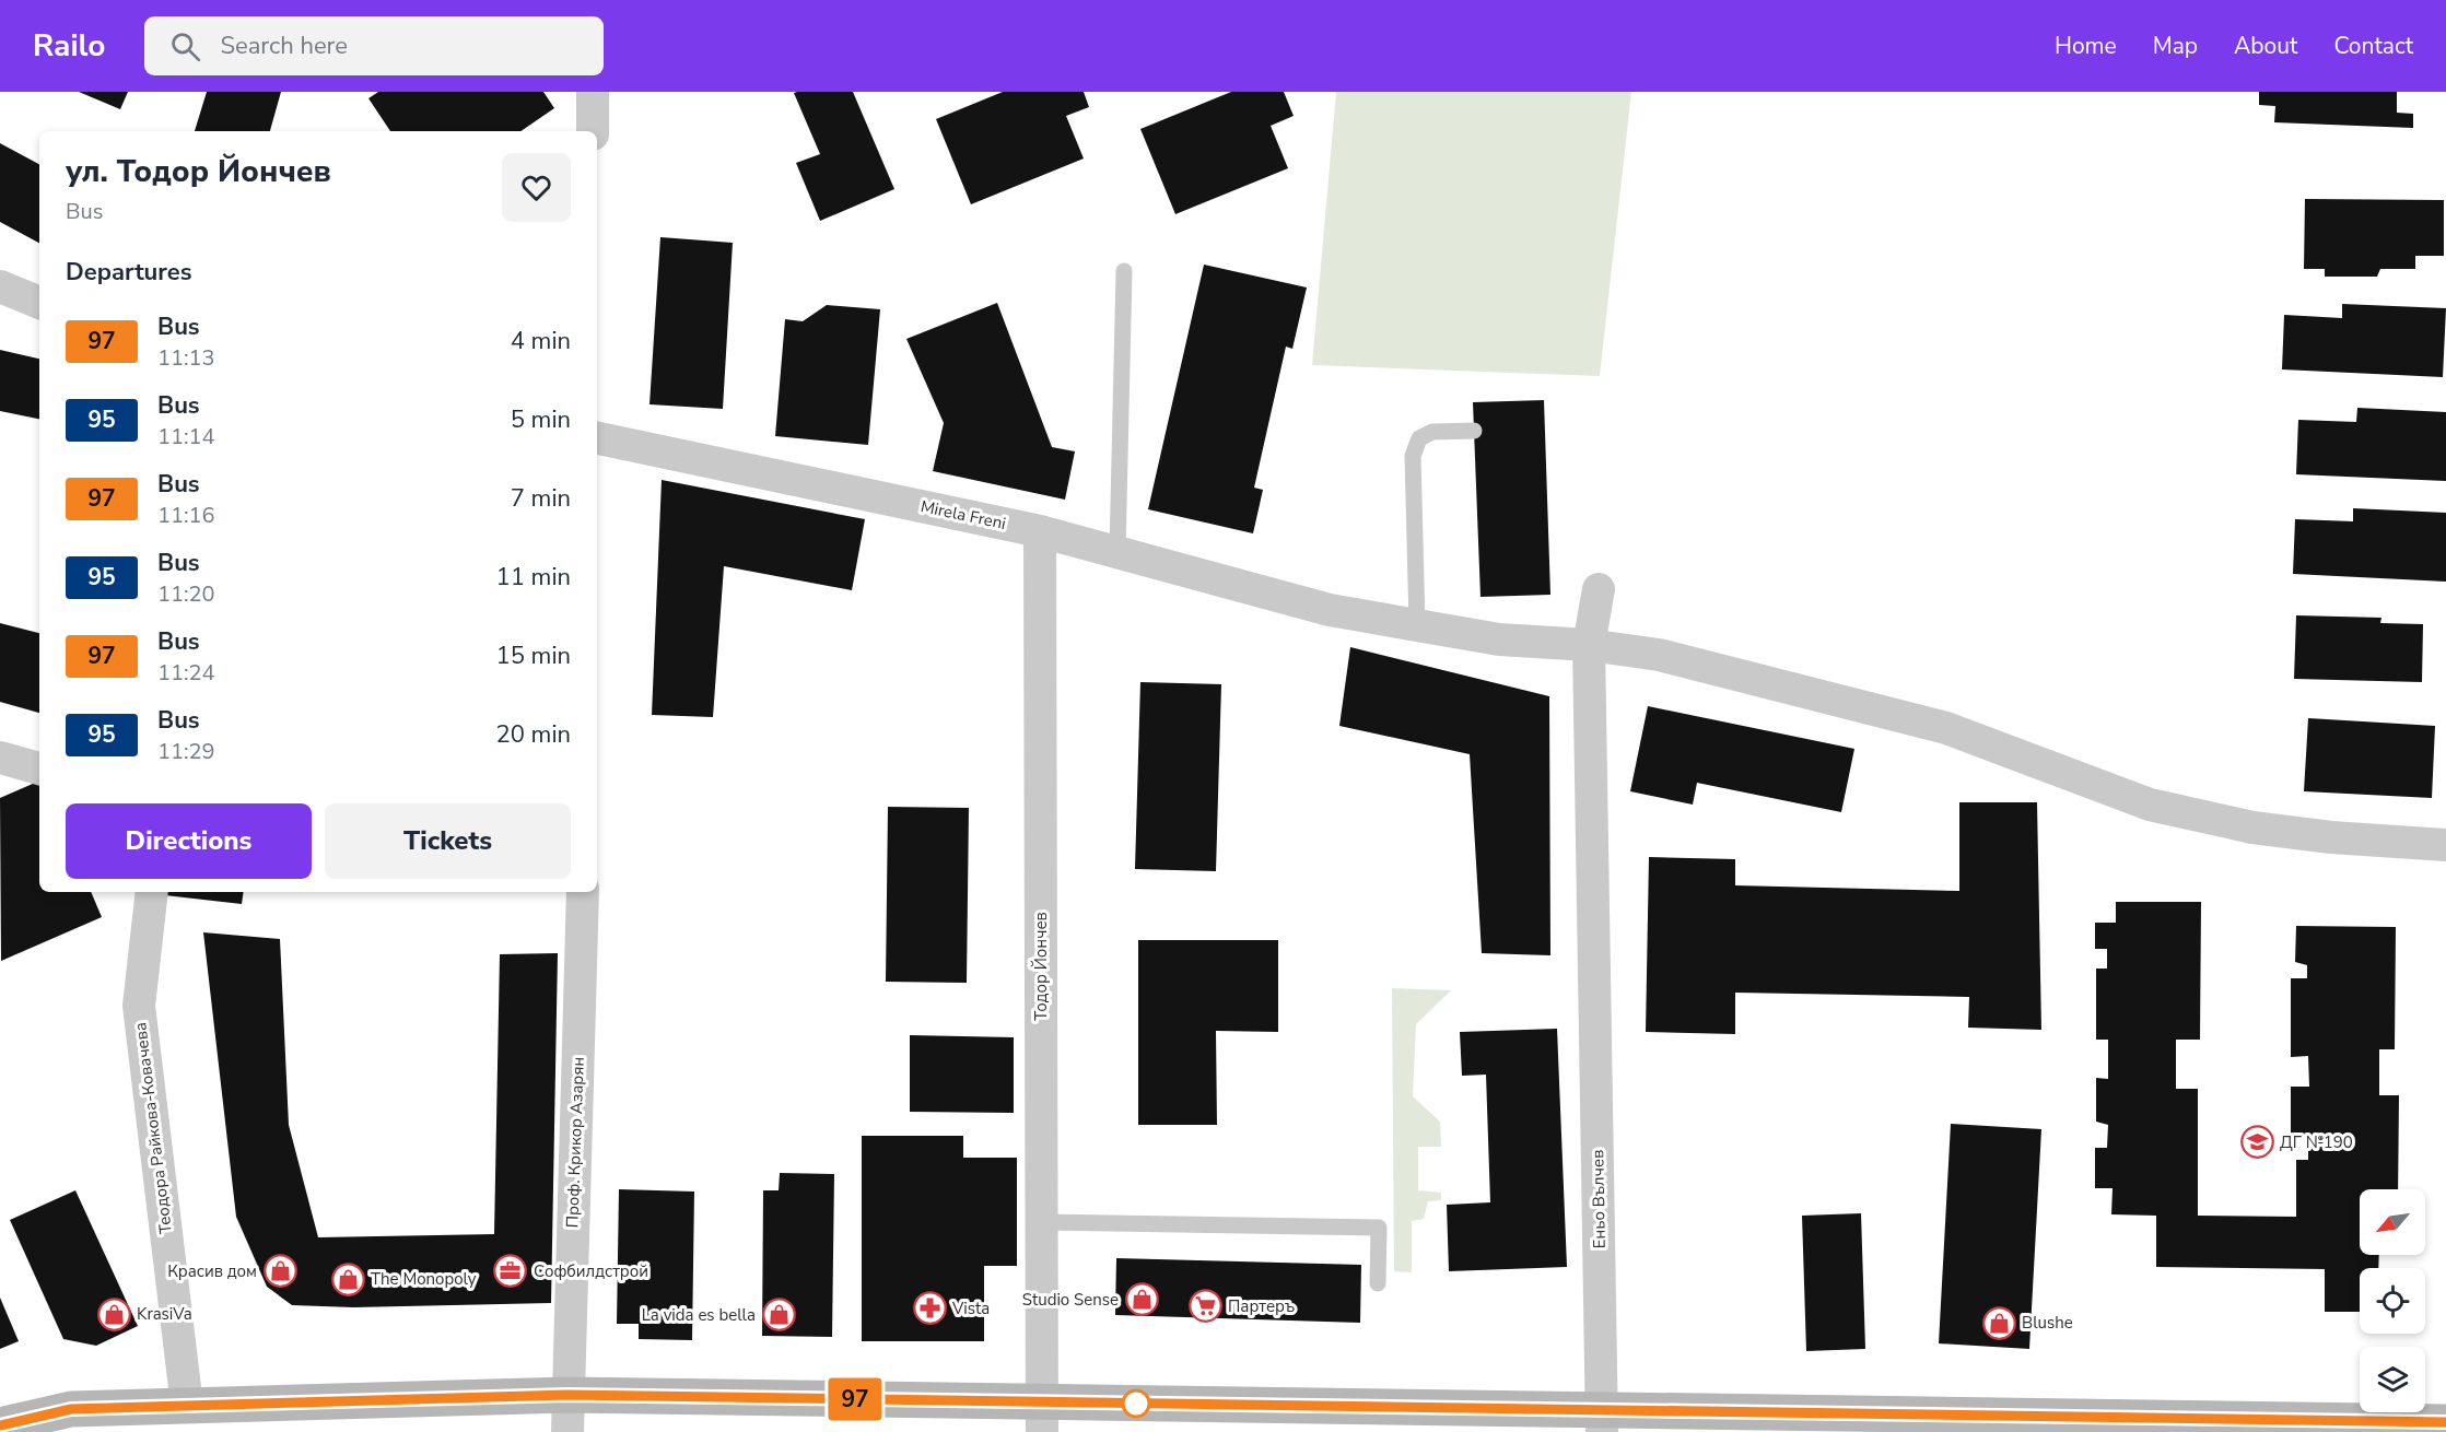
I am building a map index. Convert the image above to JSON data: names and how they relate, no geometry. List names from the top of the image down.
{
  "streets": {
    "street": [
      "Mirela Freni",
      "Тодор Йончев",
      "Теодора Райкова-Ковачева",
      "Проф. Крикор Азарян",
      "Еньо Вълчев"
    ]
  },
  "crossings": [
    ["Mirela Freni", "Тодор Йончев"],
    ["Mirela Freni", "Еньо Вълчев"]
  ],
  "places": {
    "school or university": ["ДГ №190"],
    "shop": [
      "Красив дом",
      "The Monopoly",
      "Studio Sense",
      "KrasiVa",
      "La vida es bella",
      "Blushe"
    ],
    "office": ["Софбилдстрой"],
    "supermarket": ["Партеръ"],
    "pharmacy": ["Vista"]
  },
  "lines": ["bus line 97"],
  "north": "bottom left",
  "page": {
    "header": "Railo",
    "search": "Search here",
    "nav": [
      "Home",
      "Map",
      "About",
      "Contact"
    ],
    "on_map": "97",
    "heading": [
      ["ул. Тодор Йончев", "Bus"],
      "Departures"
    ],
    "list": [
      {
        "mark": "97",
        "name": "Bus",
        "note": "11:13",
        "value": "4 min"
      },
      {
        "mark": "95",
        "name": "Bus",
        "note": "11:14",
        "value": "5 min"
      },
      {
        "mark": "97",
        "name": "Bus",
        "note": "11:16",
        "value": "7 min"
      },
      {
        "mark": "95",
        "name": "Bus",
        "note": "11:20",
        "value": "11 min"
      },
      {
        "mark": "97",
        "name": "Bus",
        "note": "11:24",
        "value": "15 min"
      },
      {
        "mark": "95",
        "name": "Bus",
        "note": "11:29",
        "value": "20 min"
      }
    ],
    "buttons": ["Directions", "Tickets"]
  }
}
